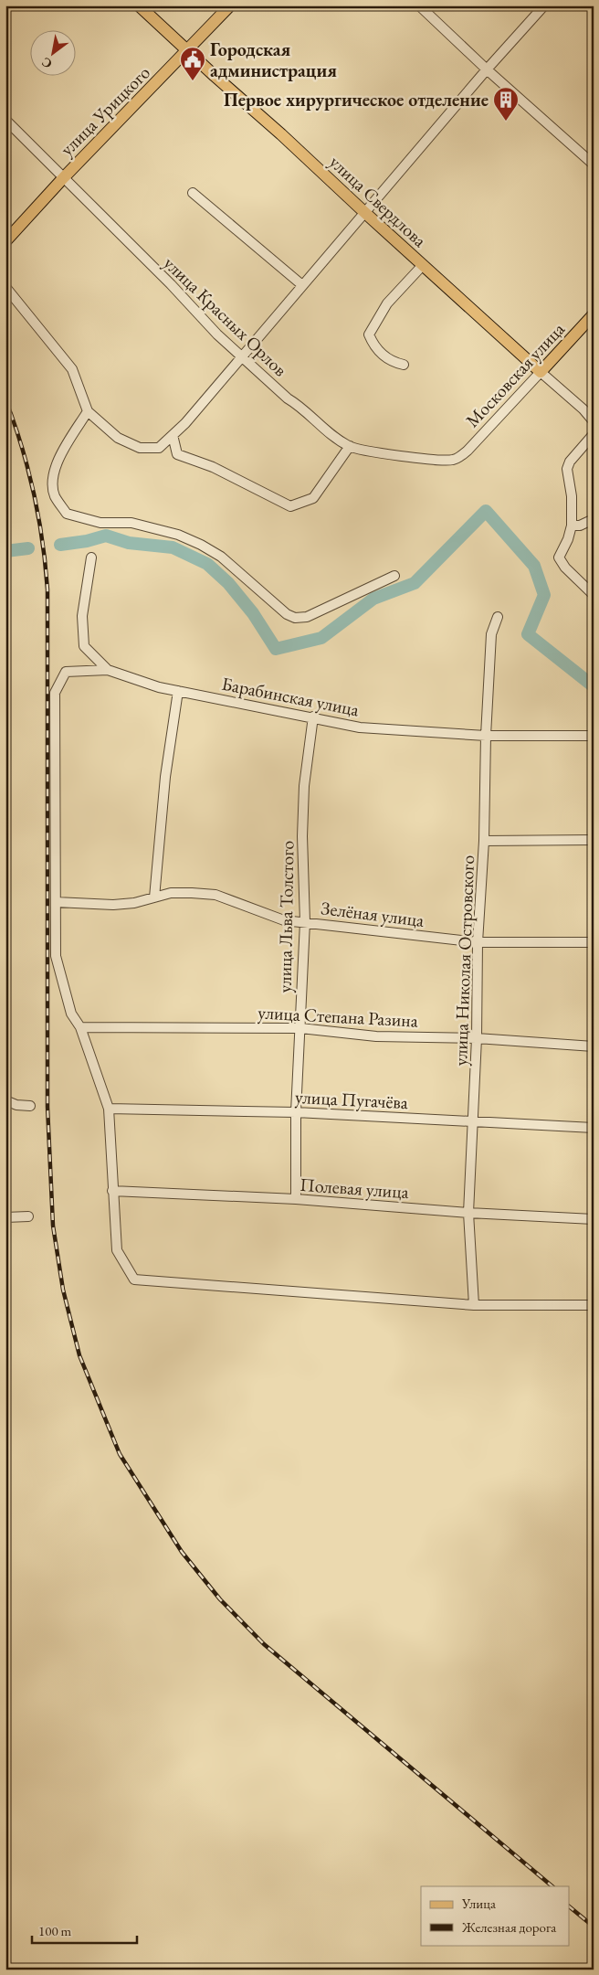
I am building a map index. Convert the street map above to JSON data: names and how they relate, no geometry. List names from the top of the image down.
{
  "streets": {
    "main road": ["улица Урицкого", "улица Свердлова", "Московская улица"],
    "street": [
      "улица Красных Орлов",
      "Барабинская улица",
      "Зелёная улица",
      "улица Льва Толстого",
      "улица Николая Островского",
      "улица Степана Разина",
      "улица Пугачёва",
      "Полевая улица"
    ]
  },
  "crossings": [
    ["улица Урицкого", "улица Свердлова"],
    ["улица Урицкого", "улица Красных Орлов"],
    ["улица Свердлова", "Московская улица"],
    ["улица Красных Орлов", "Московская улица"],
    ["Барабинская улица", "улица Льва Толстого"],
    ["Барабинская улица", "улица Николая Островского"],
    ["Зелёная улица", "улица Льва Толстого"],
    ["Зелёная улица", "улица Николая Островского"],
    ["улица Льва Толстого", "улица Степана Разина"],
    ["улица Льва Толстого", "улица Пугачёва"],
    ["улица Льва Толстого", "Полевая улица"],
    ["улица Николая Островского", "улица Степана Разина"],
    ["улица Николая Островского", "улица Пугачёва"],
    ["улица Николая Островского", "Полевая улица"]
  ],
  "places": {
    "public building": ["Городская администрация"],
    "building": ["Первое хирургическое отделение"]
  },
  "legend": ["Улица", "Железная дорога"],
  "scale_bar": "100 m",
  "north": "bottom left"
}
